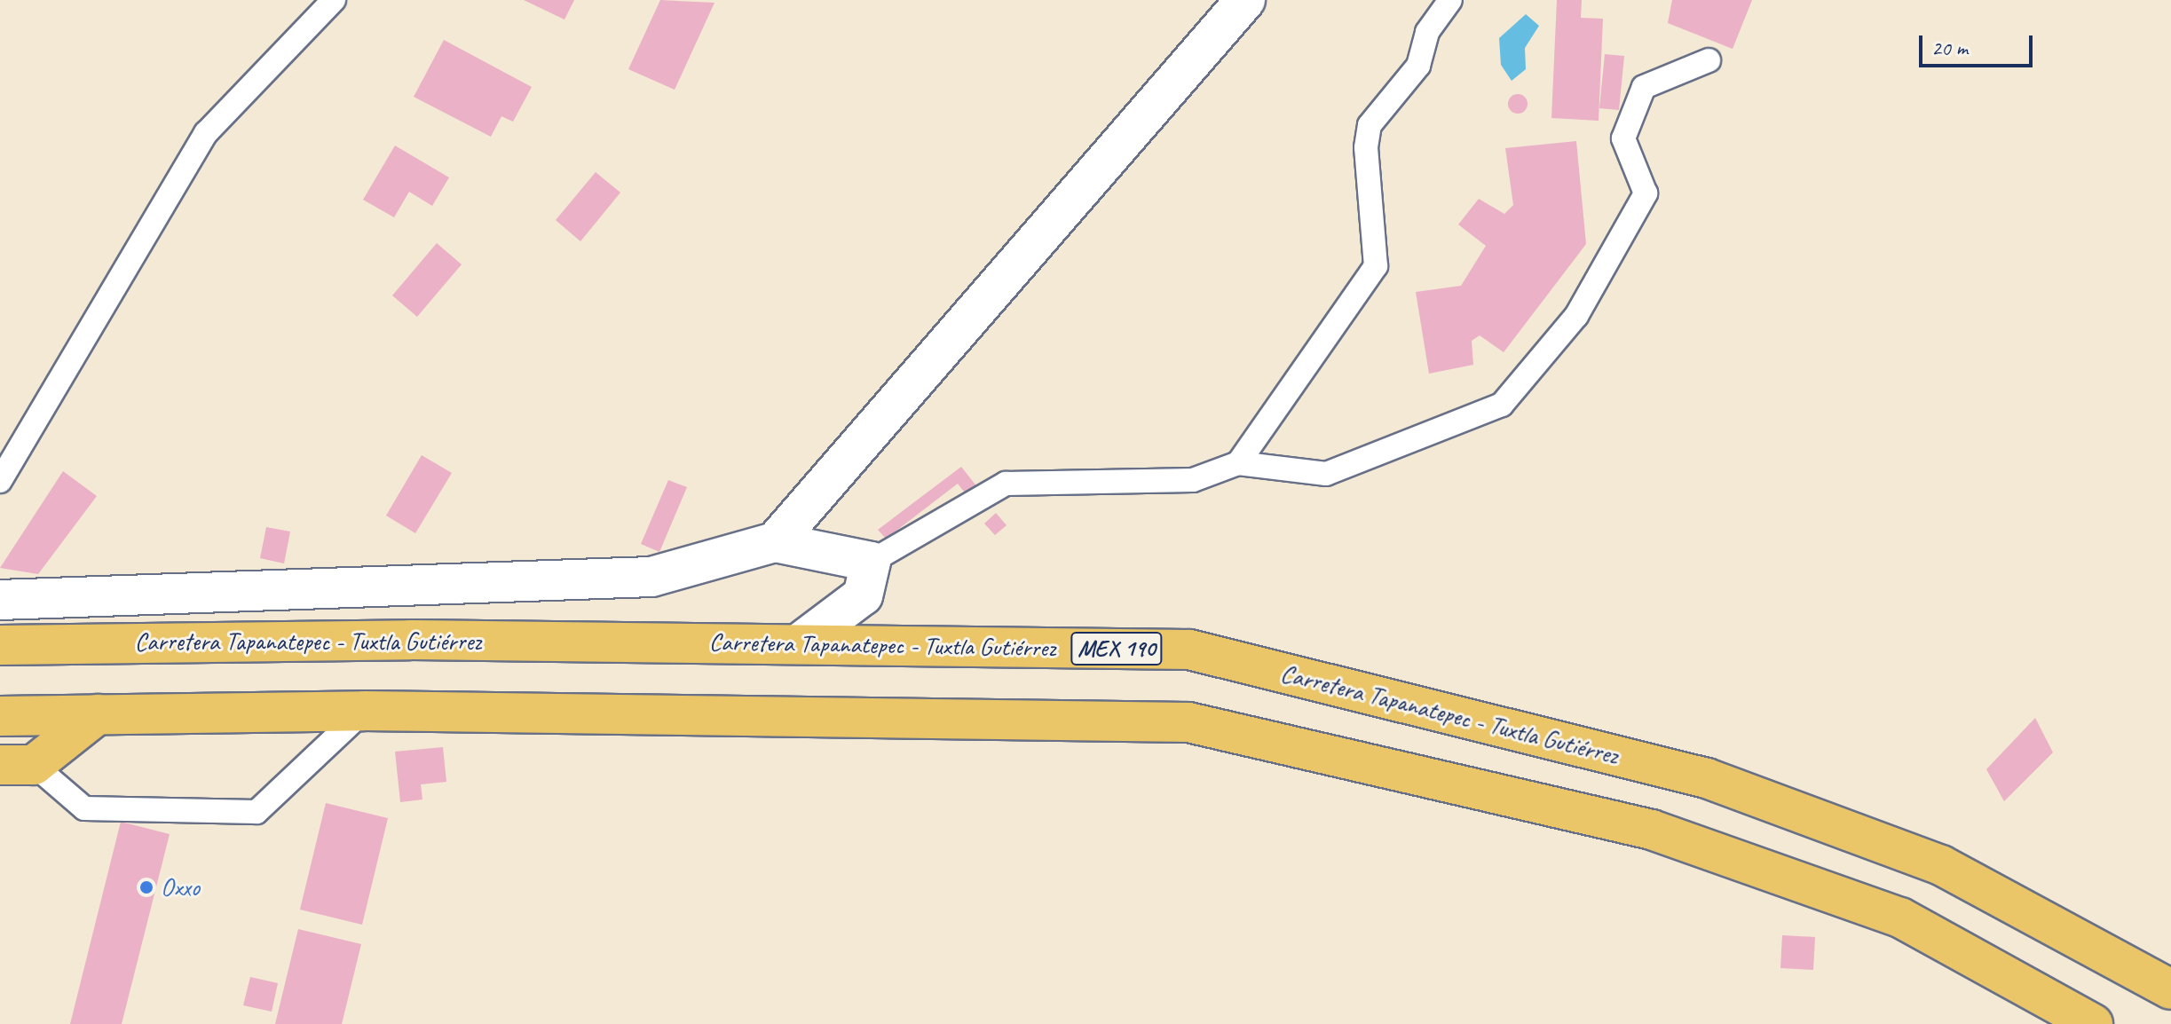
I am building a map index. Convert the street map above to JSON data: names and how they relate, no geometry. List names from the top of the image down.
{
  "streets": {
    "highway": ["Carretera Tapanatepec - Tuxtla Gutiérrez", "MEX 190"]
  },
  "places": ["Oxxo"],
  "scale_bar": "20 m"
}
